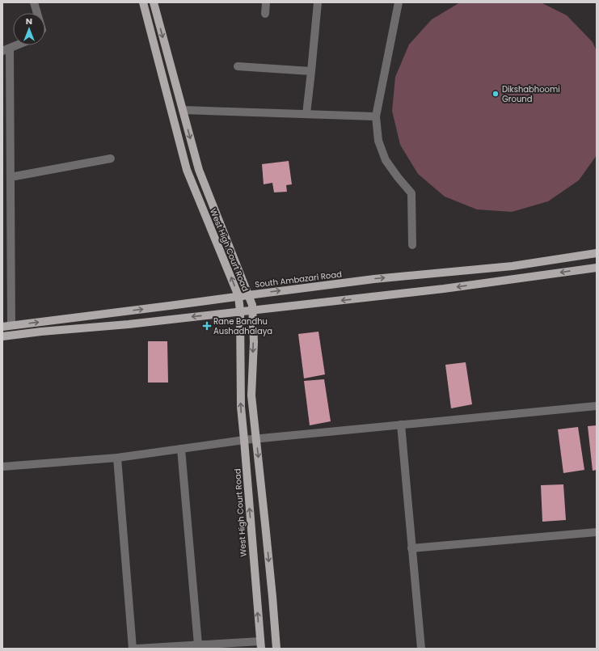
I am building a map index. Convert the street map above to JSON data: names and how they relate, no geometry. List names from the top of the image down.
{
  "streets": {
    "main road": ["West High Court Road", "South Ambazari Road"]
  },
  "crossings": [
    ["West High Court Road", "South Ambazari Road"]
  ],
  "places": {
    "other": ["Dikshabhoomi Ground"],
    "health": ["Rane Bandhu Aushadhalaya"]
  },
  "north": "top"
}
